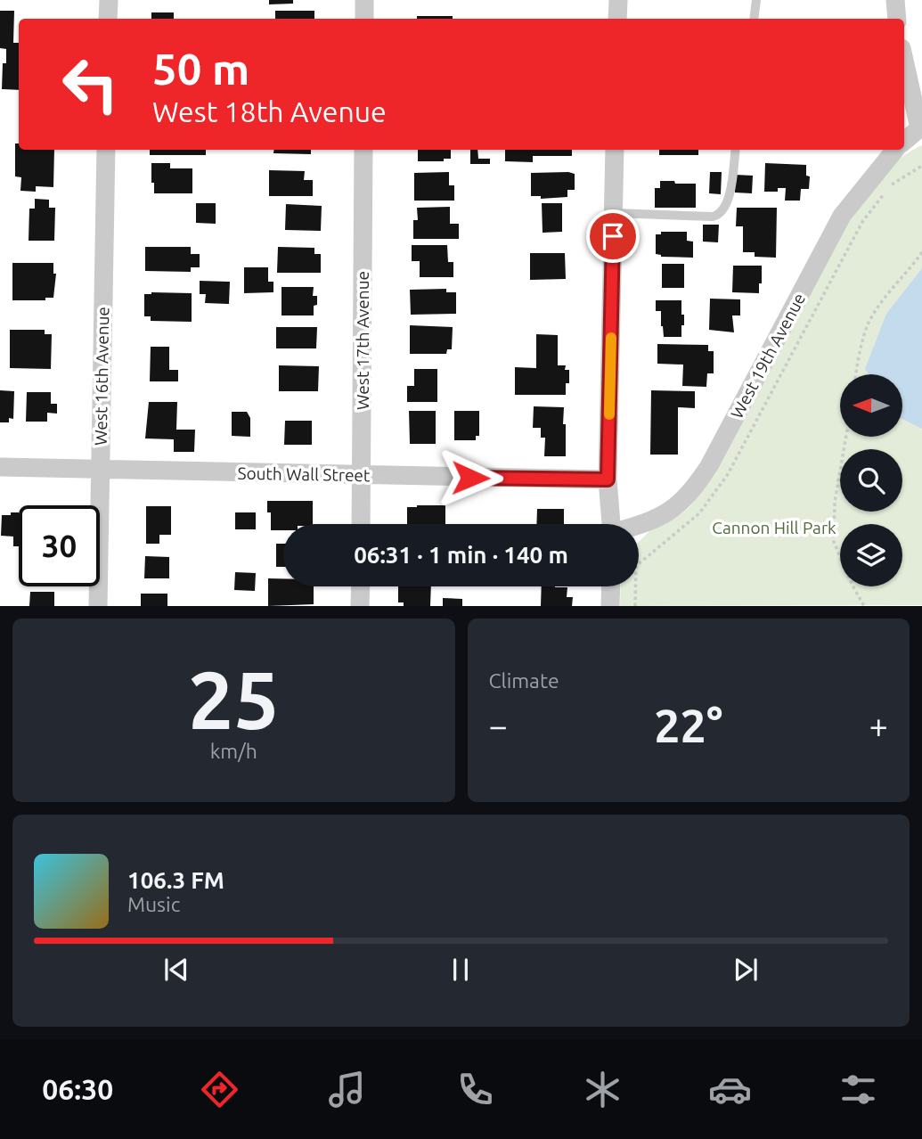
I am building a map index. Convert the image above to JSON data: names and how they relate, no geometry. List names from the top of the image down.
{
  "streets": {
    "street": [
      "West 17th Avenue",
      "West 19th Avenue",
      "West 16th Avenue",
      "South Wall Street"
    ]
  },
  "crossings": [
    ["West 17th Avenue", "South Wall Street"],
    ["West 16th Avenue", "South Wall Street"]
  ],
  "parks": ["Cannon Hill Park"],
  "north": "left",
  "page": {
    "turn": ["50 m", "West 18th Avenue"],
    "limit": "30",
    "trip": "06:31 · 1 min · 140 m",
    "tile": [
      ["25", "km/h"],
      "Climate"
    ],
    "heat": ["−", "22°", "+"],
    "song": ["106.3 FM", "Music"],
    "tabs": "06:30"
  }
}
